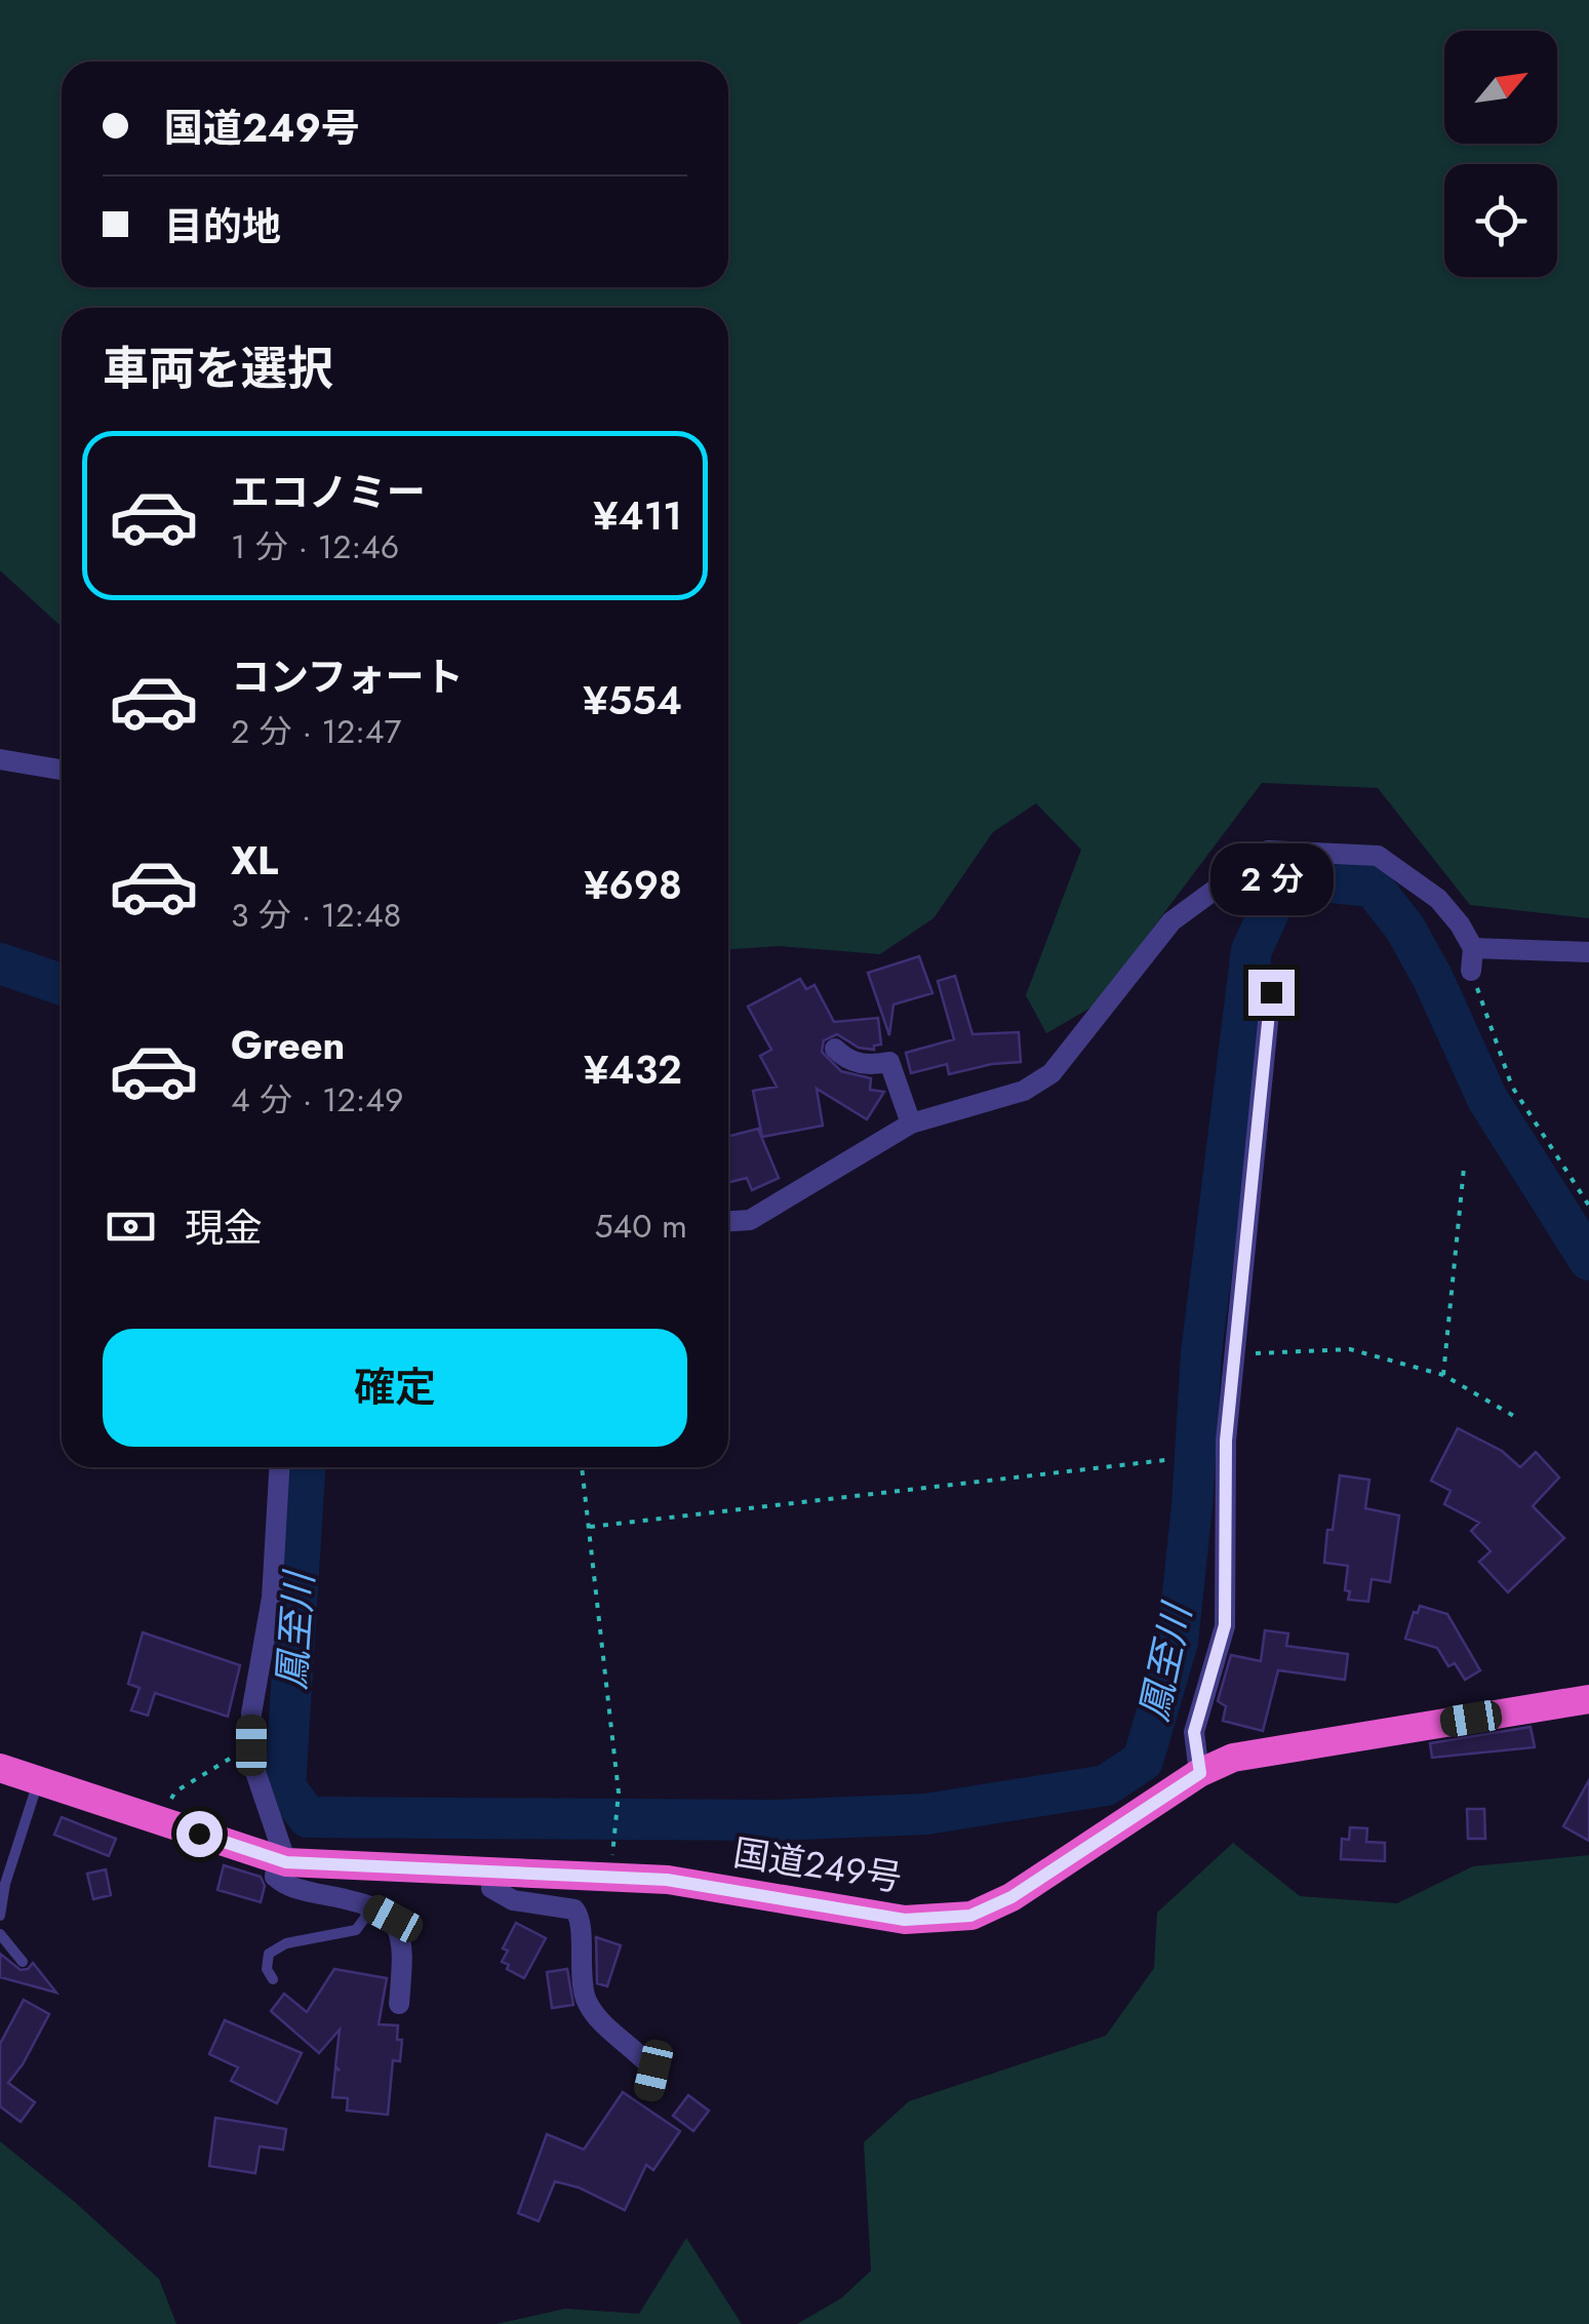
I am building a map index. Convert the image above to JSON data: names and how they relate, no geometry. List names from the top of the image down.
{
  "streets": {
    "highway": ["国道249号"]
  },
  "water": ["鳳至川"],
  "north": "top right",
  "page": {
    "banner": ["国道249号", "目的地"],
    "heading": "車両を選択",
    "list": [
      {
        "name": "エコノミー",
        "note": "1 分 · 12:46",
        "value": "¥411"
      },
      {
        "name": "コンフォート",
        "note": "2 分 · 12:47",
        "value": "¥554"
      },
      {
        "name": "XL",
        "note": "3 分 · 12:48",
        "value": "¥698"
      },
      {
        "name": "Green",
        "note": "4 分 · 12:49",
        "value": "¥432"
      }
    ],
    "bubble": "2 分",
    "pay": ["現金", "540 m"],
    "buttons": "確定"
  }
}
